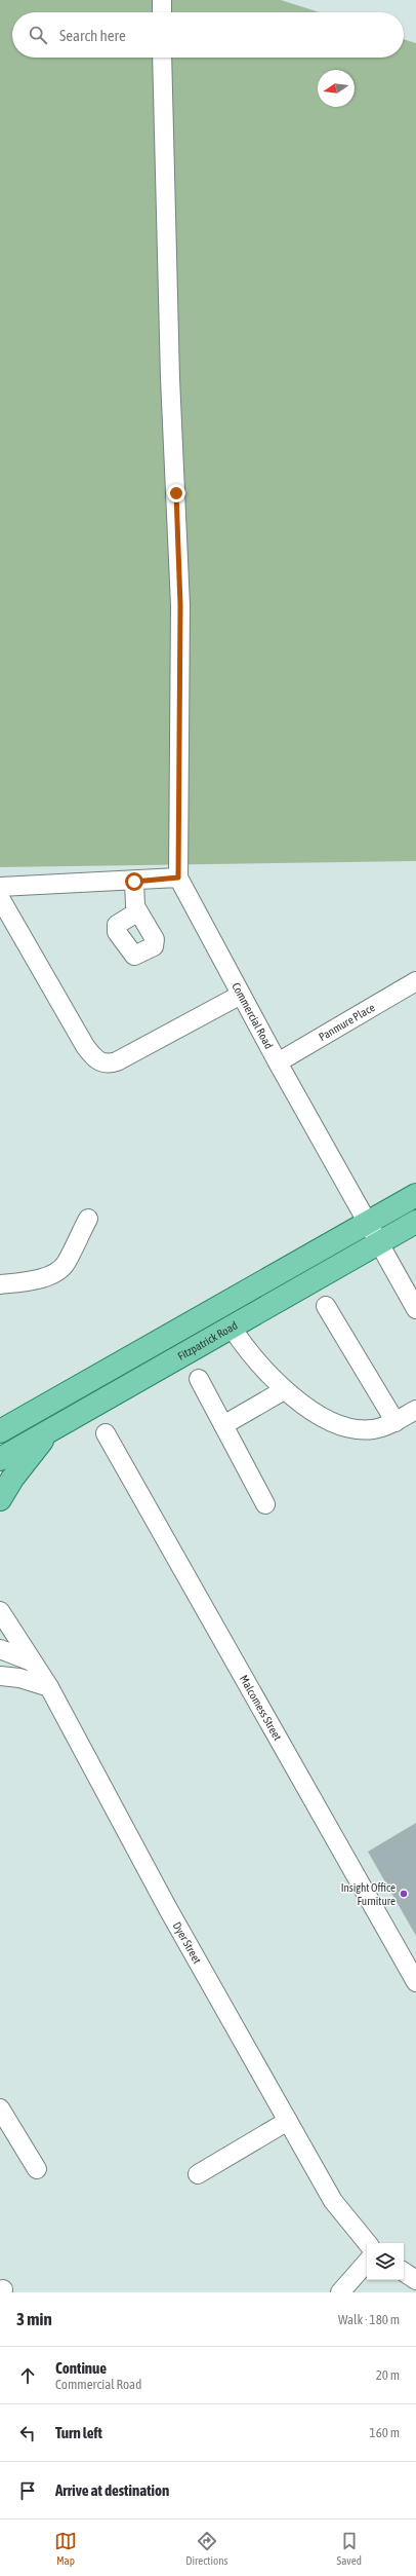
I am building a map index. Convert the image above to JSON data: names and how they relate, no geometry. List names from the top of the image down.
{
  "streets": {
    "main road": ["Fitzpatrick Road"],
    "street": [
      "Commercial Road",
      "Panmure Place",
      "Malcomess Street",
      "Dyer Street"
    ]
  },
  "crossings": [
    ["Commercial Road", "Panmure Place"],
    ["Commercial Road", "Fitzpatrick Road"]
  ],
  "places": ["Insight Office Furniture"],
  "north": "left",
  "page": {
    "search": "Search here",
    "heading": ["3 min", "Walk · 180 m"],
    "list": [
      ["Continue", "Commercial Road", "20 m"],
      ["Turn left", "160 m"],
      "Arrive at destination"
    ],
    "nav": ["Map", "Directions", "Saved"]
  }
}
